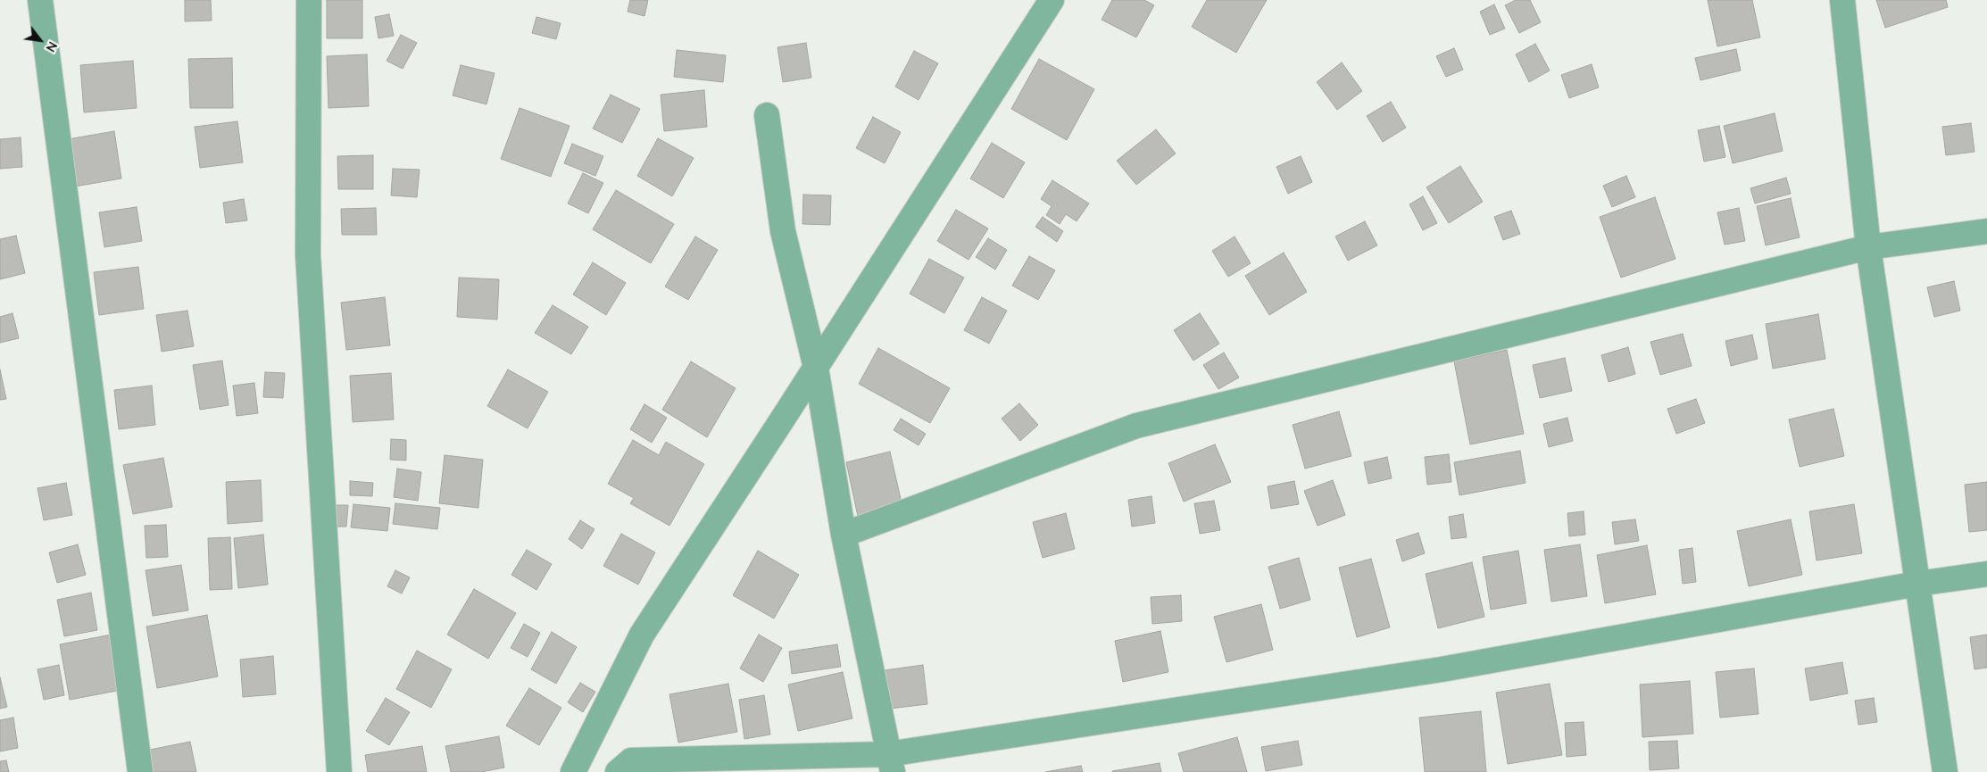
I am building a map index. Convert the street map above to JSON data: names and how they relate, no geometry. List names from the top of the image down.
{
  "north": "bottom right"
}
